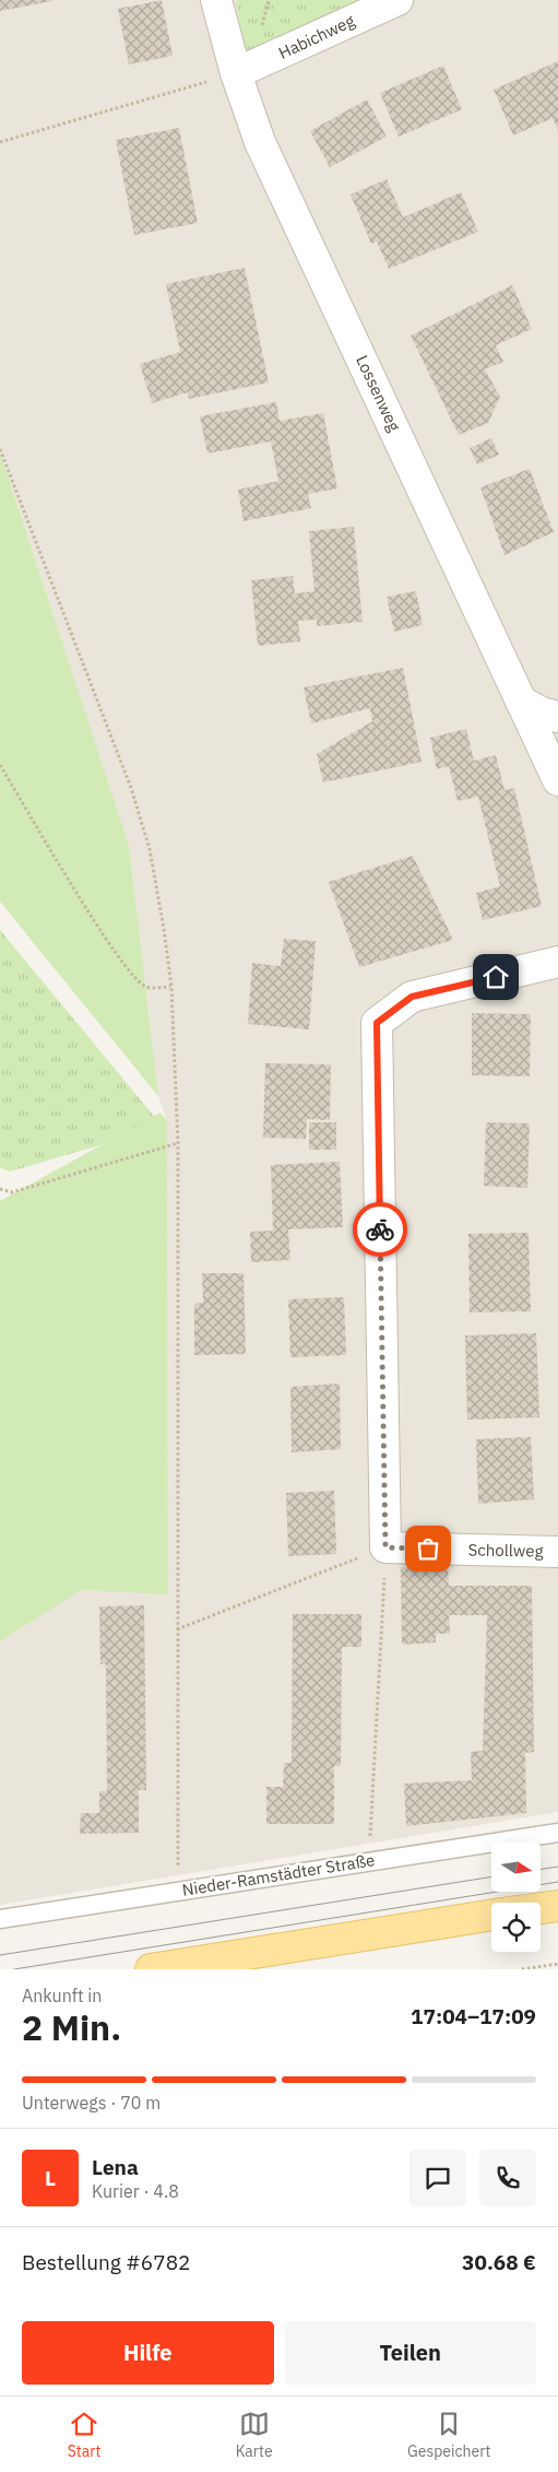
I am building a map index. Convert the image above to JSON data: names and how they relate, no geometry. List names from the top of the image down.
{
  "streets": {
    "street": ["Habichweg", "Lossenweg", "Schollweg"],
    "lane": ["Nieder-Ramstädter Straße"]
  },
  "crossings": [
    ["Habichweg", "Lossenweg"]
  ],
  "north": "right",
  "page": {
    "heading": ["2 Min.", "Ankunft in", "17:04–17:09"],
    "panel": [
      "Lena",
      "Kurier · 4.8",
      "Bestellung #6782",
      "30.68 €"
    ],
    "bar": "Unterwegs · 70 m",
    "round": "L",
    "buttons": ["Hilfe", "Teilen"],
    "tabs": ["Start", "Karte", "Gespeichert"]
  }
}
